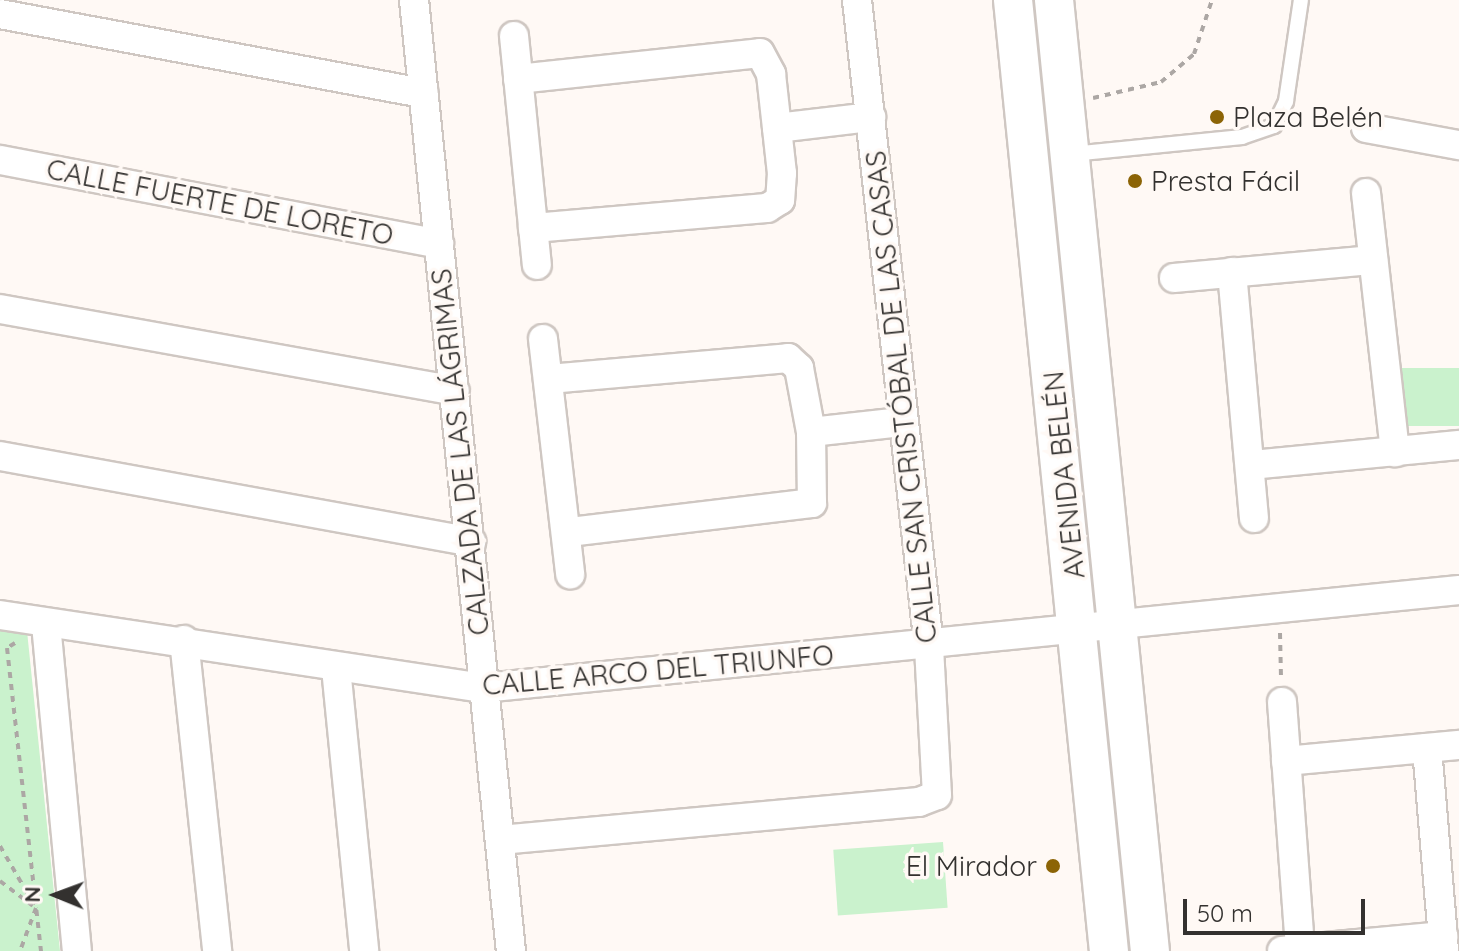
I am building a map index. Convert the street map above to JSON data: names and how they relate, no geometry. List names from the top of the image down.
{
  "streets": {
    "main road": ["AVENIDA BELÉN"],
    "street": [
      "CALLE FUERTE DE LORETO",
      "CALLE SAN CRISTÓBAL DE LAS CASAS",
      "CALZADA DE LAS LÁGRIMAS",
      "CALLE ARCO DEL TRIUNFO"
    ]
  },
  "crossings": [
    ["CALLE FUERTE DE LORETO", "CALZADA DE LAS LÁGRIMAS"],
    ["CALLE SAN CRISTÓBAL DE LAS CASAS", "CALZADA DE LAS LÁGRIMAS"],
    ["CALLE SAN CRISTÓBAL DE LAS CASAS", "CALLE ARCO DEL TRIUNFO"],
    ["CALZADA DE LAS LÁGRIMAS", "CALLE ARCO DEL TRIUNFO"],
    ["AVENIDA BELÉN", "CALLE ARCO DEL TRIUNFO"]
  ],
  "places": ["Plaza Belén", "Presta Fácil", "El Mirador"],
  "scale_bar": "50 m",
  "north": "left"
}
